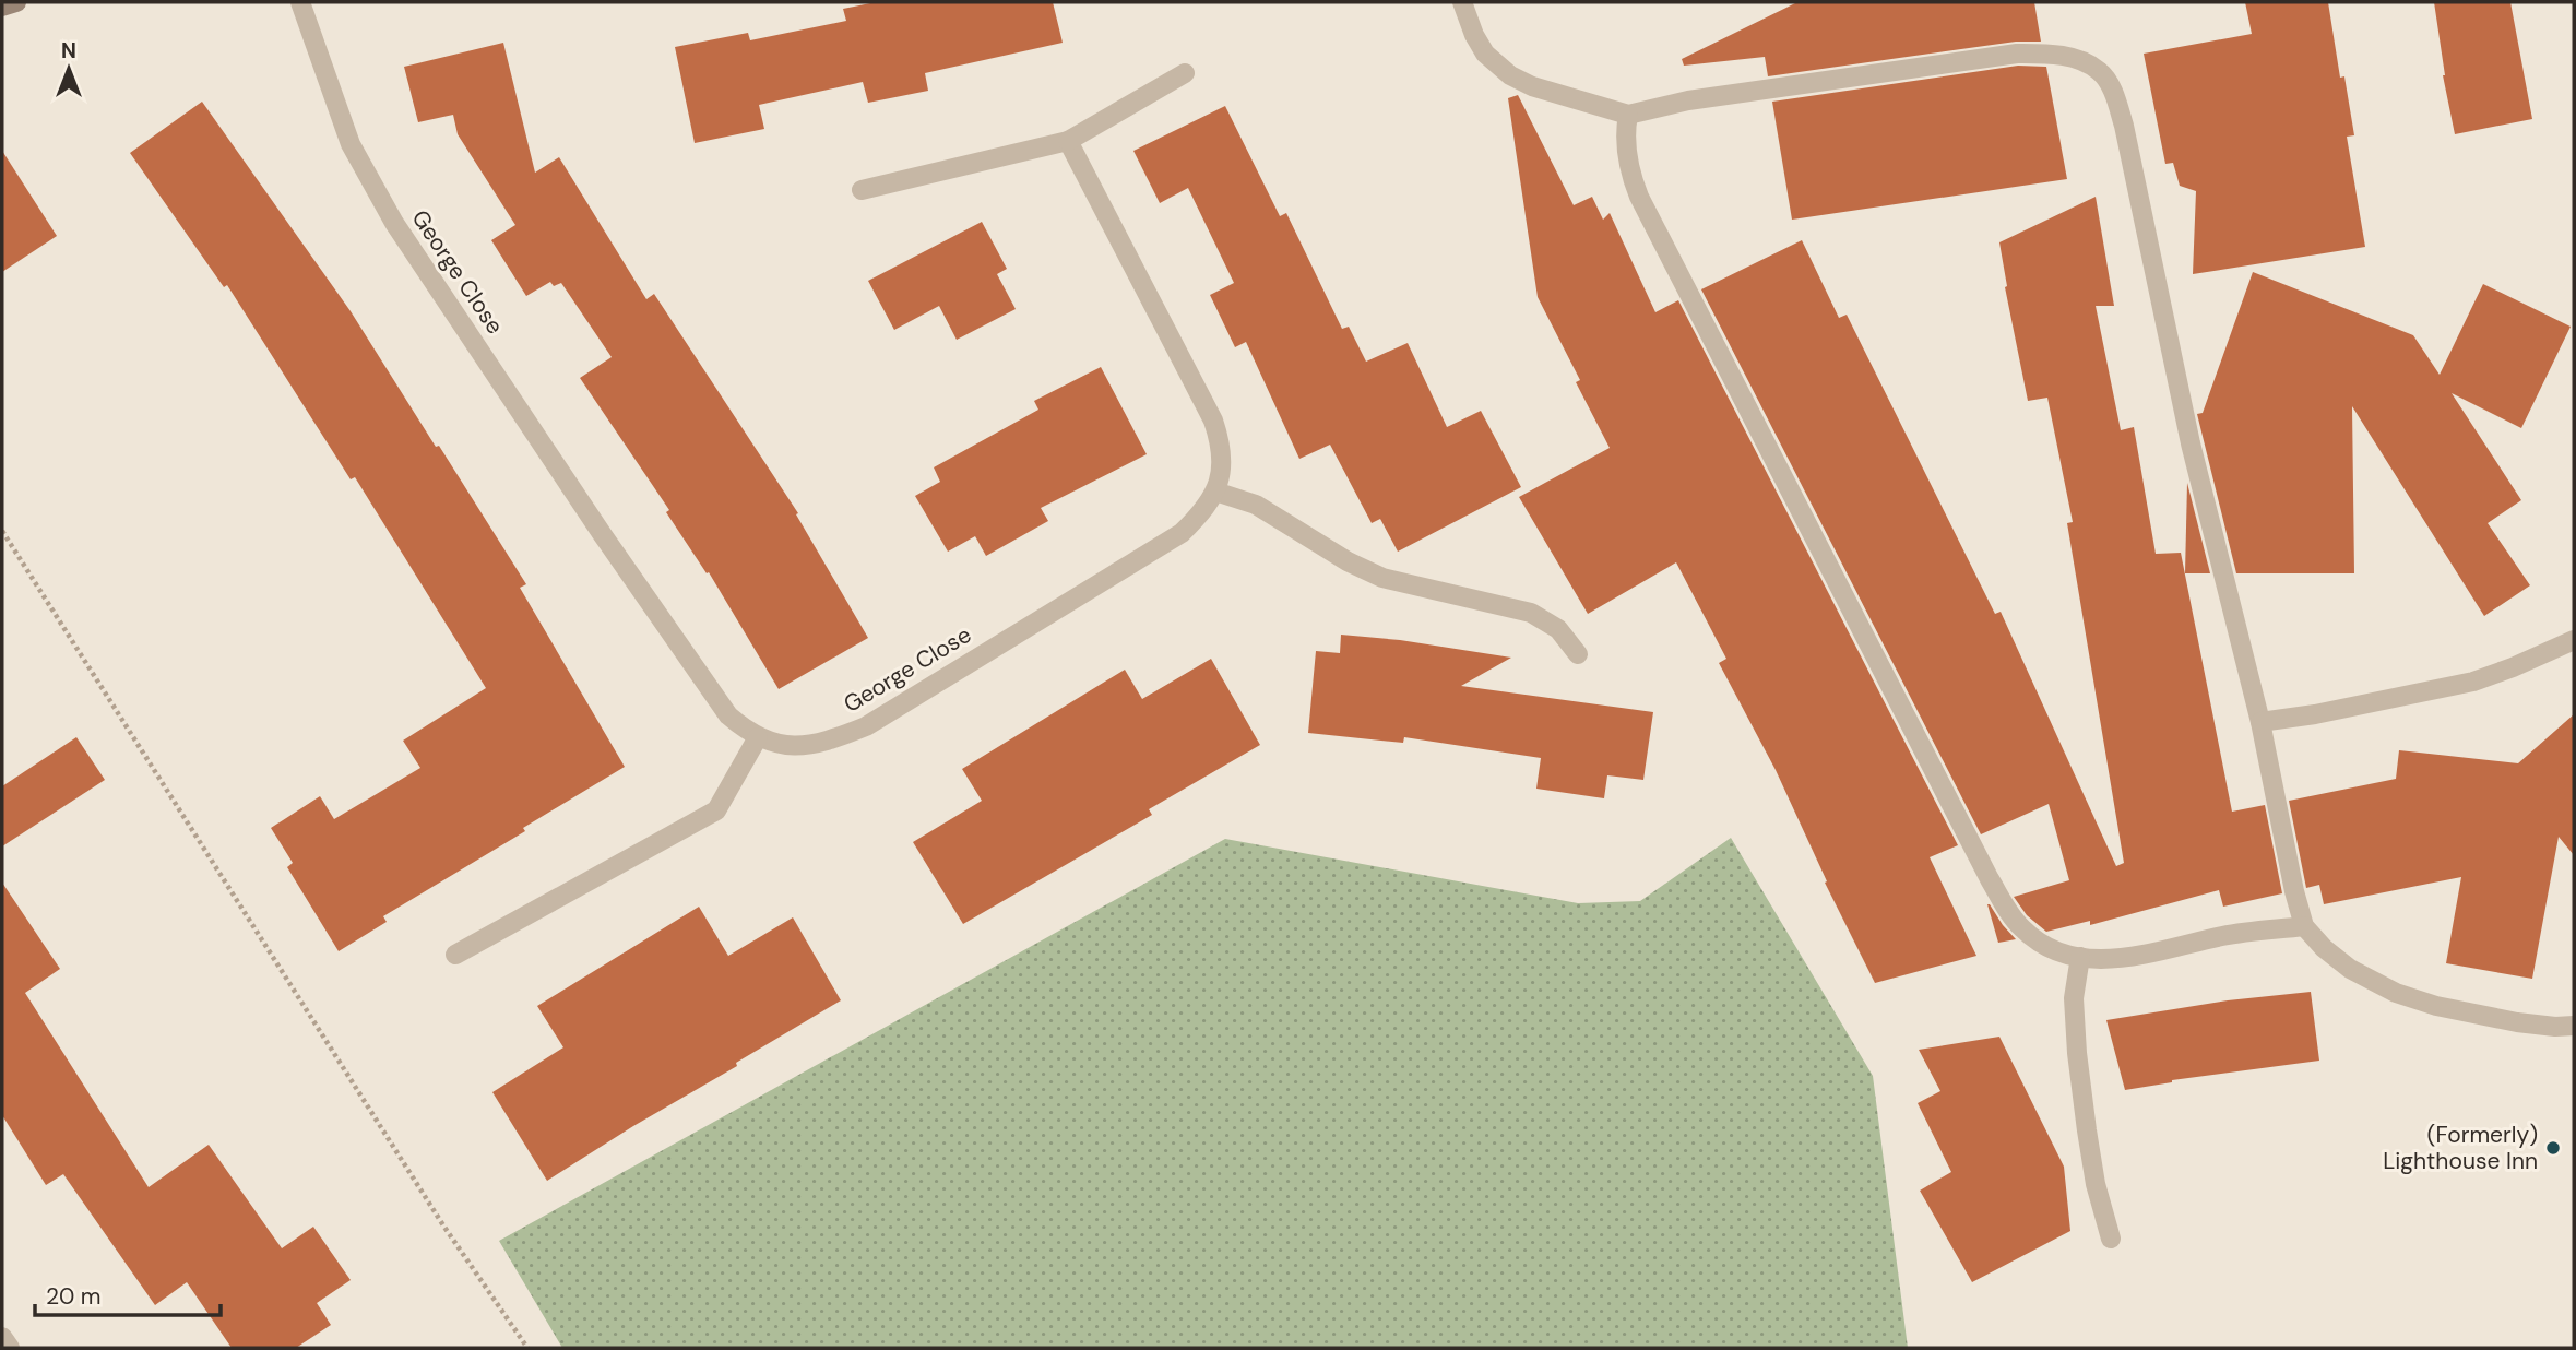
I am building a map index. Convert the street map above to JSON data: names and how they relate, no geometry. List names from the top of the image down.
{
  "streets": {
    "street": ["George Close"]
  },
  "places": ["(Formerly) Lighthouse Inn"],
  "scale_bar": "20 m",
  "north": "top"
}
